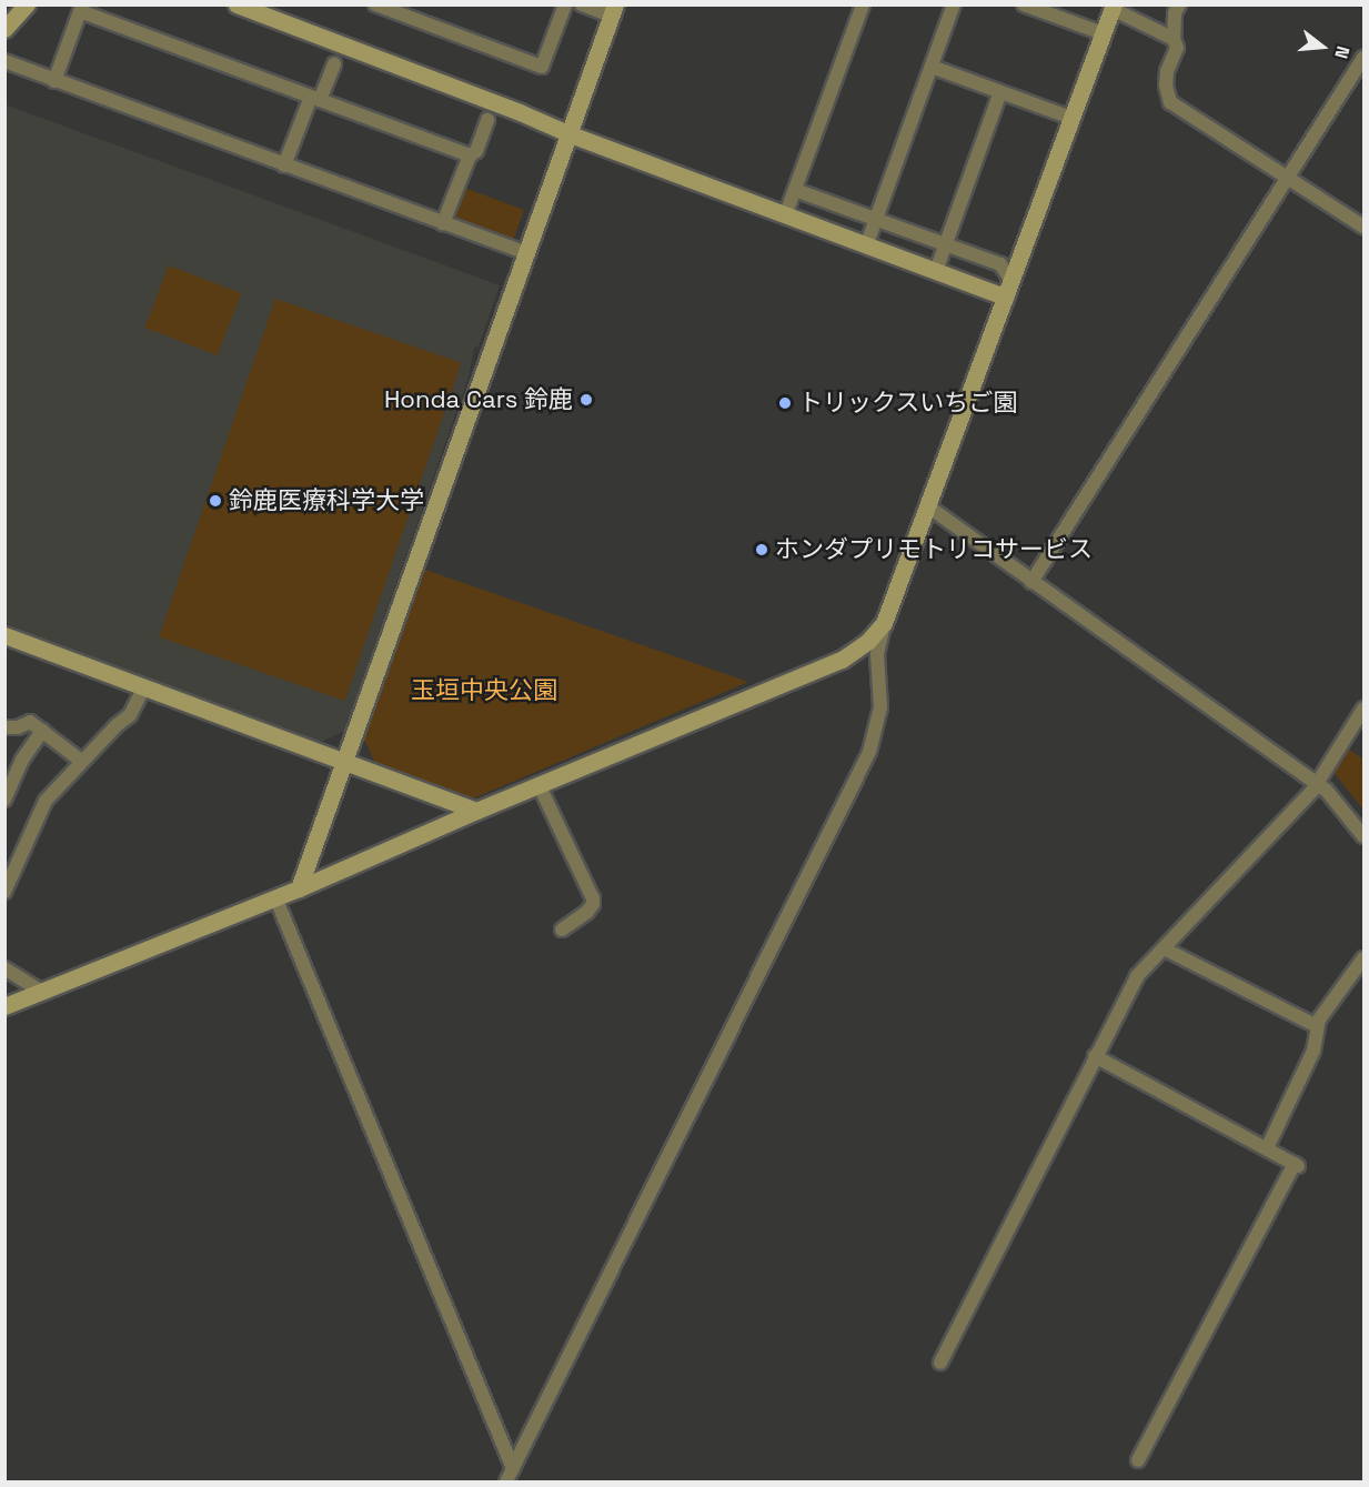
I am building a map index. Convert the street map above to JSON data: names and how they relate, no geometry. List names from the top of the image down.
{
  "parks": ["玉垣中央公園"],
  "places": [
    "Honda Cars 鈴鹿",
    "トリックスいちご園",
    "鈴鹿医療科学大学",
    "ホンダプリモトリコサービス"
  ],
  "north": "right"
}
